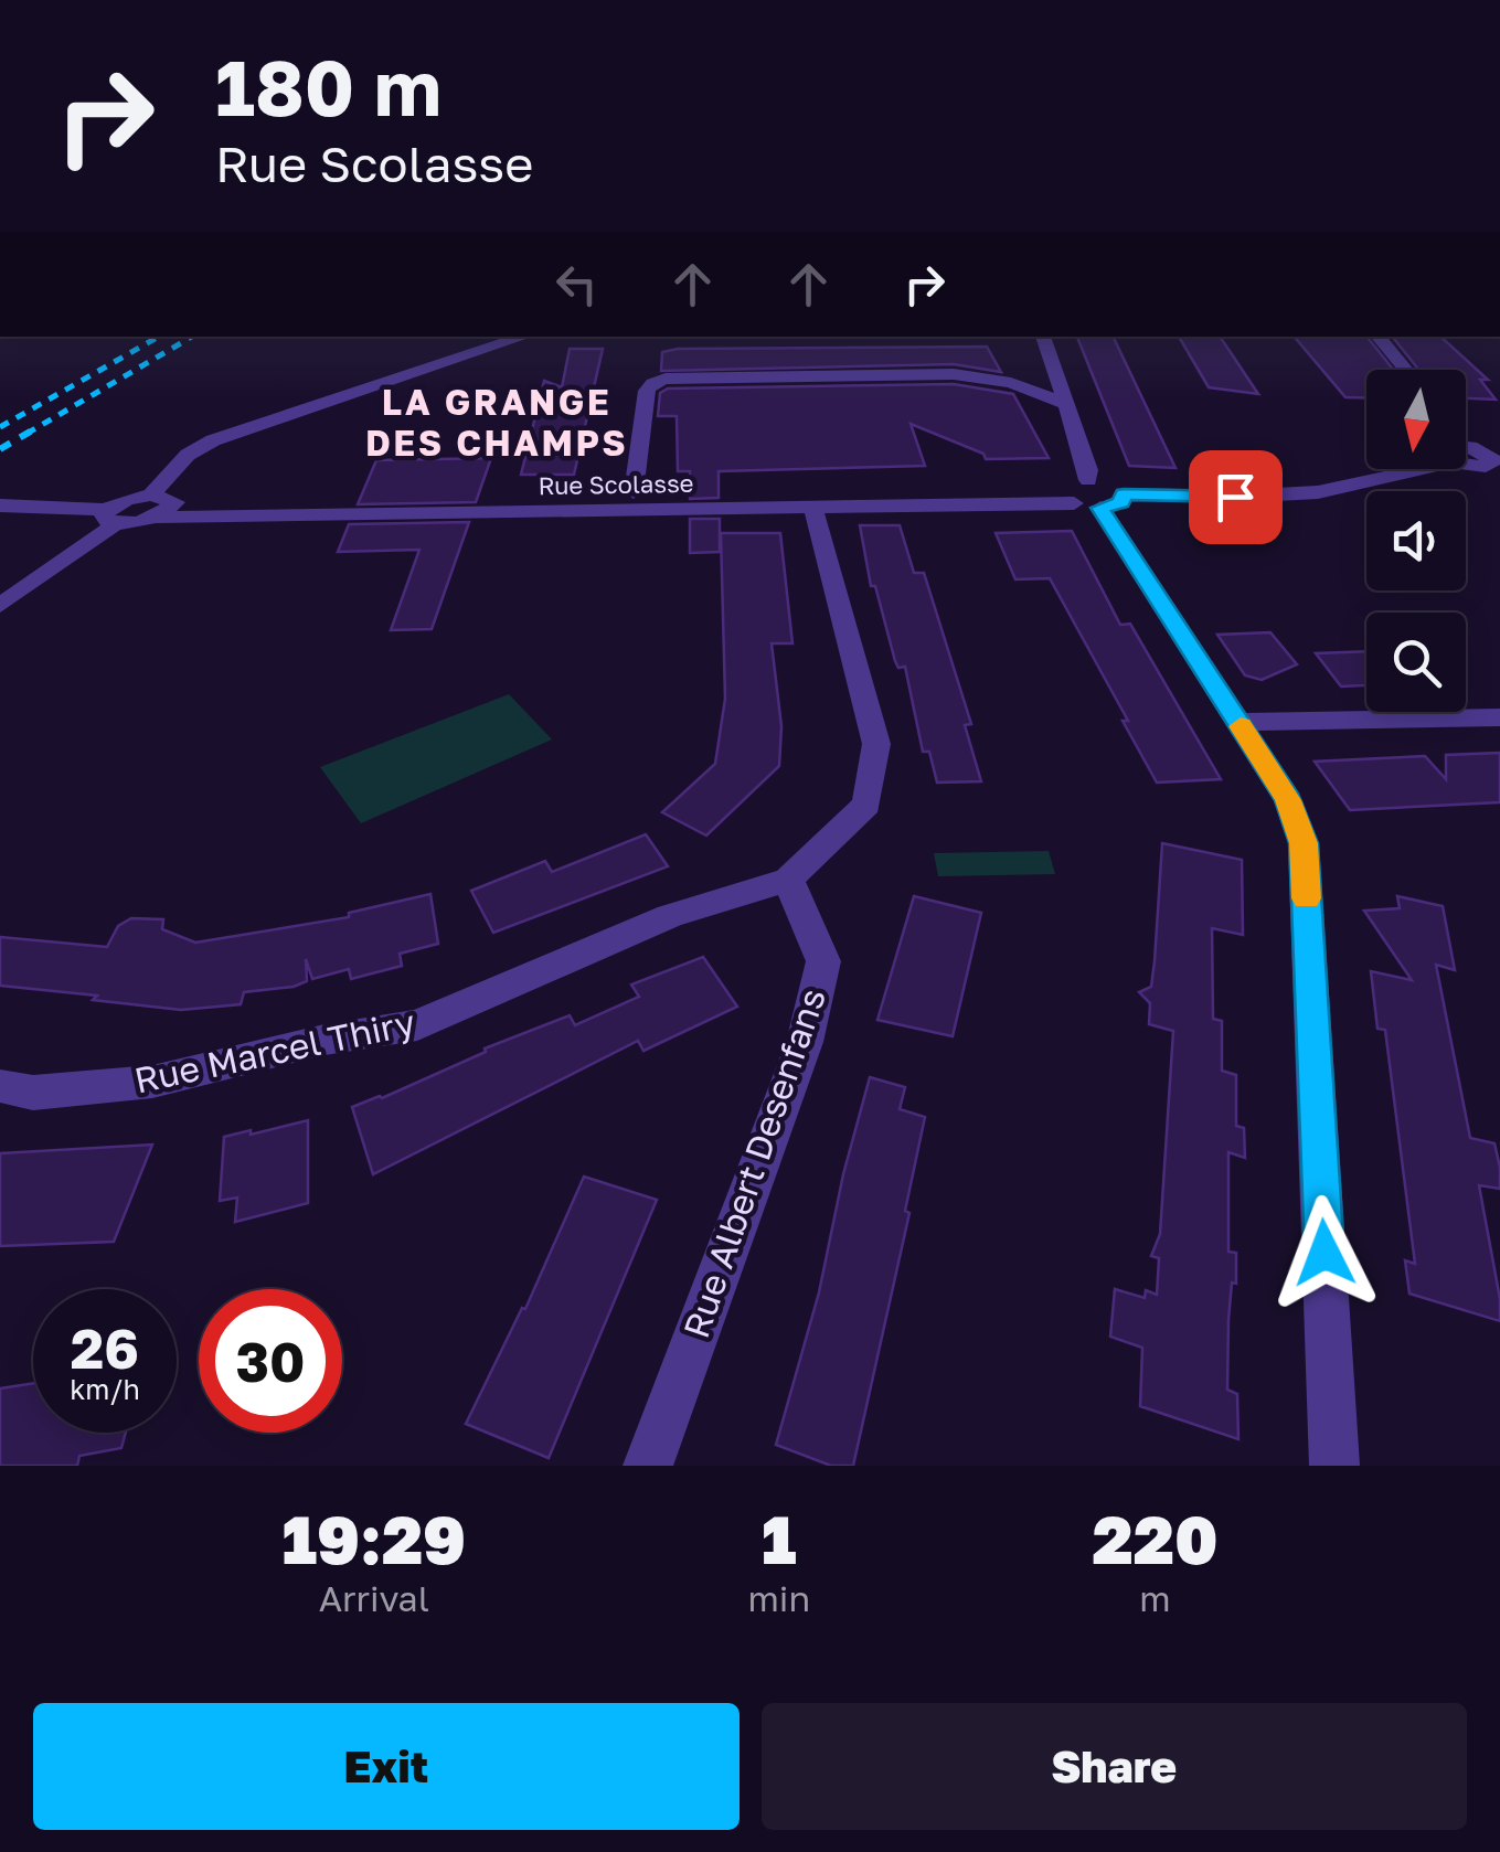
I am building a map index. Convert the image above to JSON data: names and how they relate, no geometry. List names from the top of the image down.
{
  "streets": {
    "street": ["Rue Scolasse", "Rue Marcel Thiry", "Rue Albert Desenfans"]
  },
  "crossings": [
    ["Rue Marcel Thiry", "Rue Albert Desenfans"]
  ],
  "districts": ["LA GRANGE DES CHAMPS"],
  "north": "bottom",
  "page": {
    "turn": ["180 m", "Rue Scolasse"],
    "speed": "26 km/h",
    "limit": "30",
    "eta": [
      "19:29",
      "Arrival",
      "1",
      "min",
      "220",
      "m"
    ],
    "buttons": ["Exit", "Share"]
  }
}
